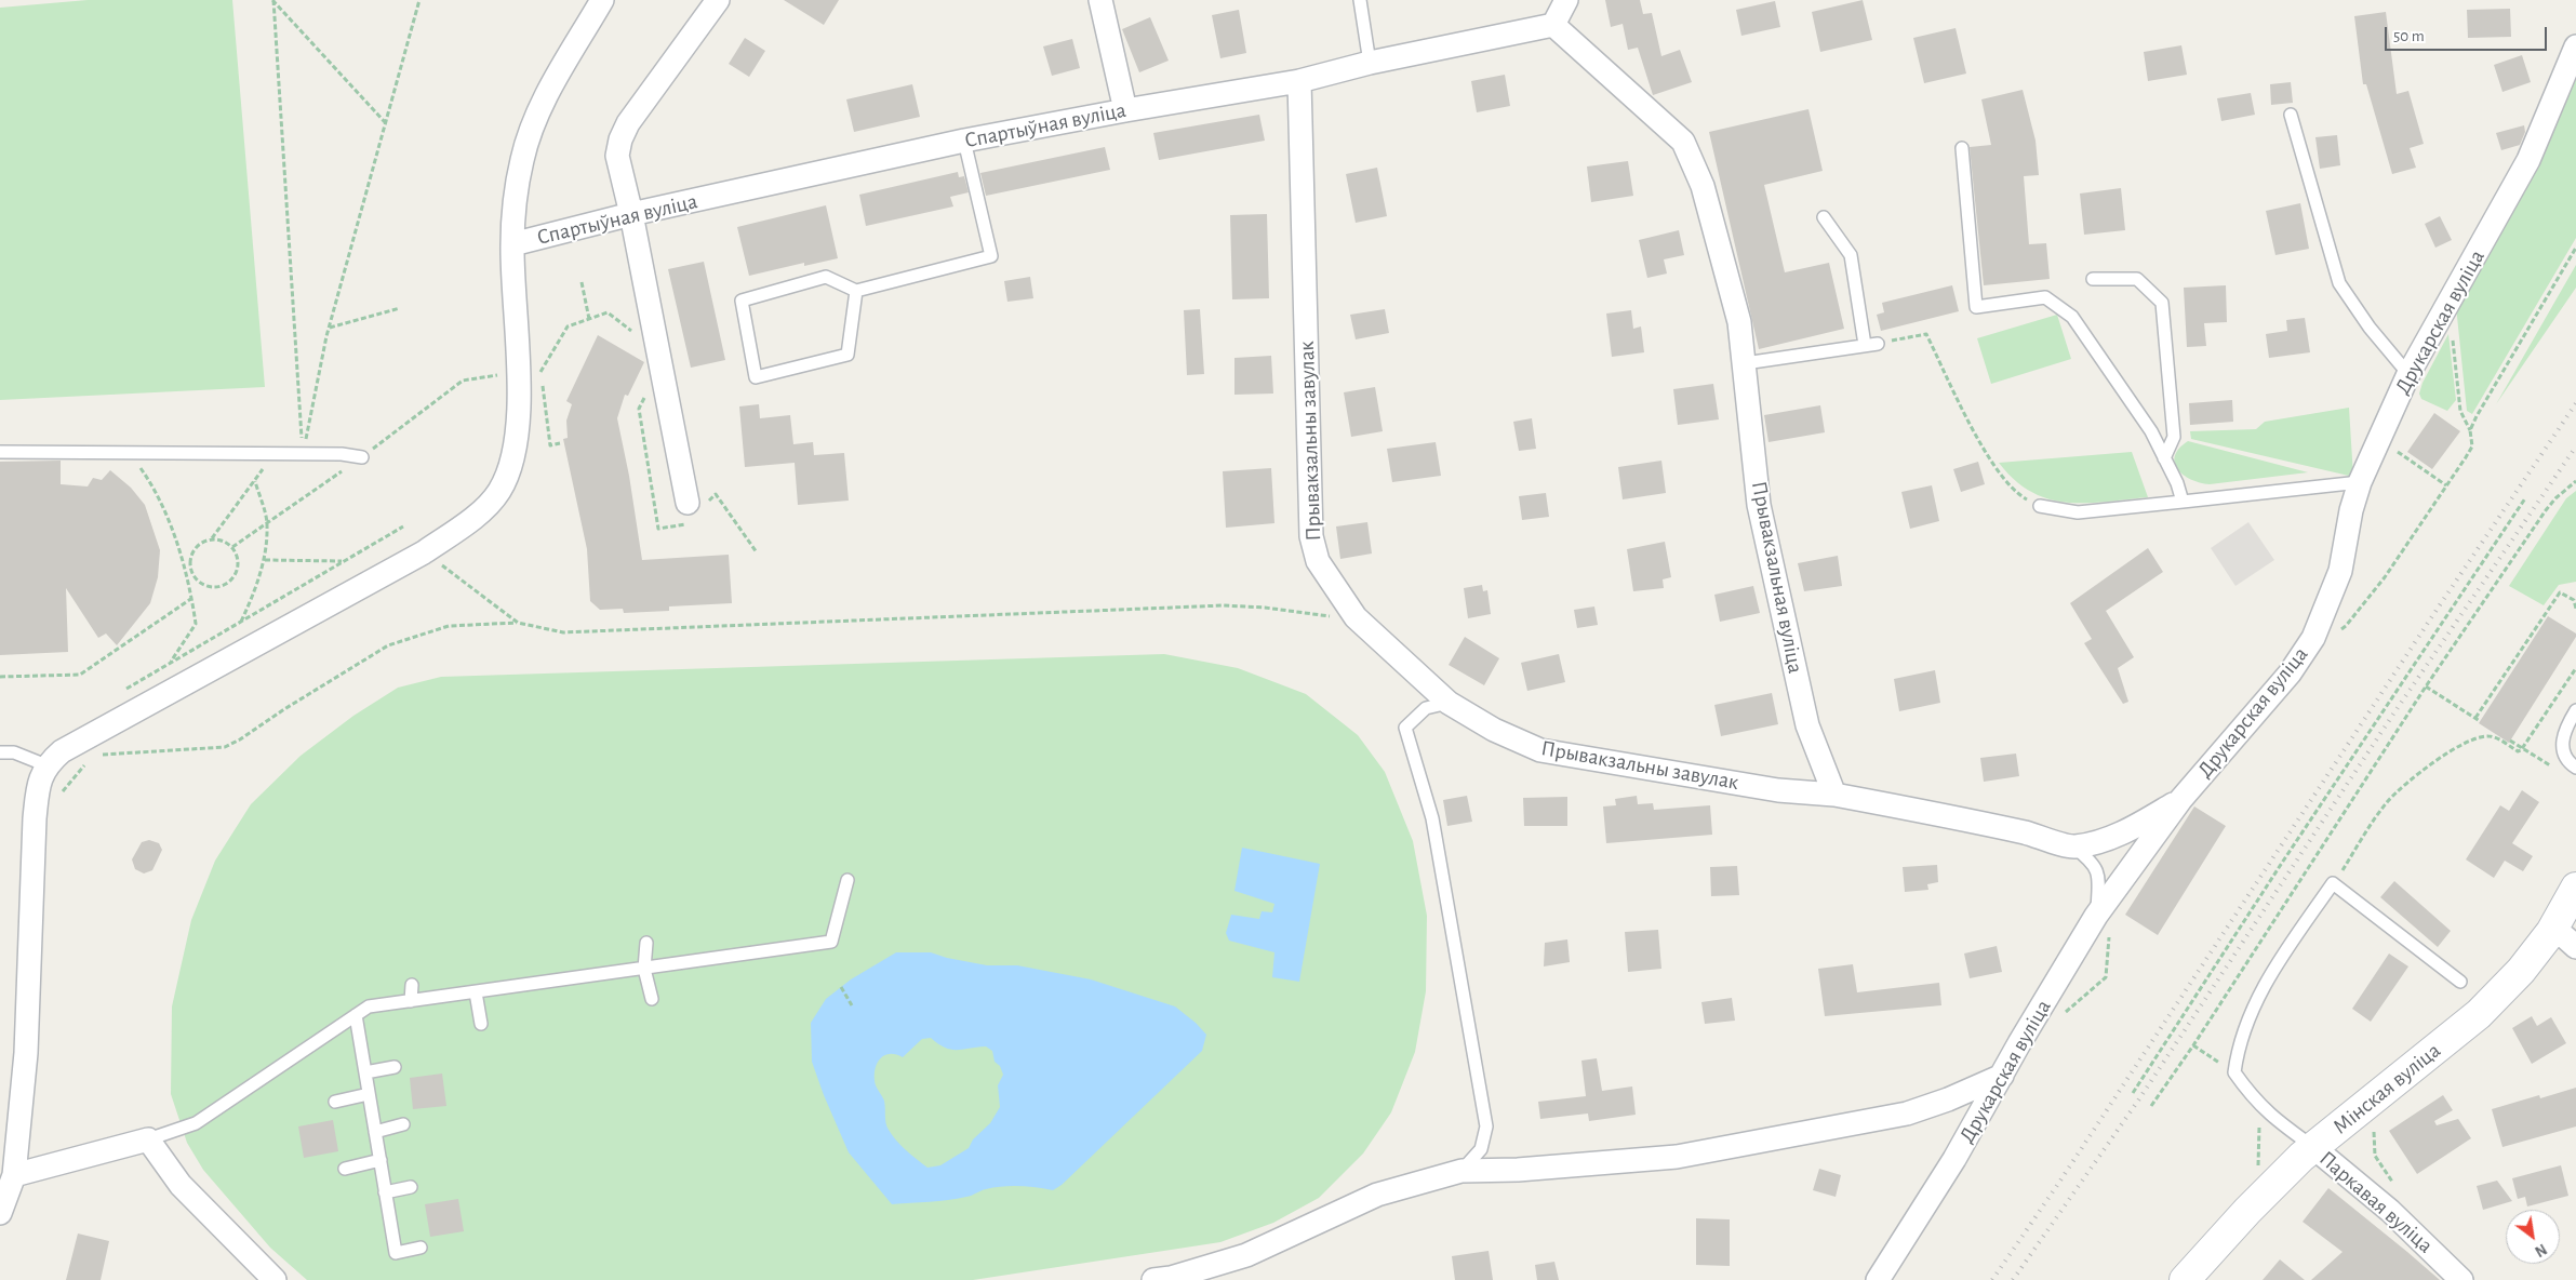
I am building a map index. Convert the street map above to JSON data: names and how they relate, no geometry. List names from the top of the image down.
{
  "streets": {
    "street": [
      "Спартыўная вуліца",
      "Друкарская вуліца",
      "Прывакзальны завулак",
      "Прывакзальная вуліца",
      "Мінская вуліца",
      "Паркавая вуліца"
    ]
  },
  "crossings": [
    ["Спартыўная вуліца", "Прывакзальны завулак"],
    ["Спартыўная вуліца", "Прывакзальная вуліца"],
    ["Прывакзальны завулак", "Прывакзальная вуліца"],
    ["Мінская вуліца", "Паркавая вуліца"]
  ],
  "scale_bar": "50 m",
  "north": "bottom right"
}
